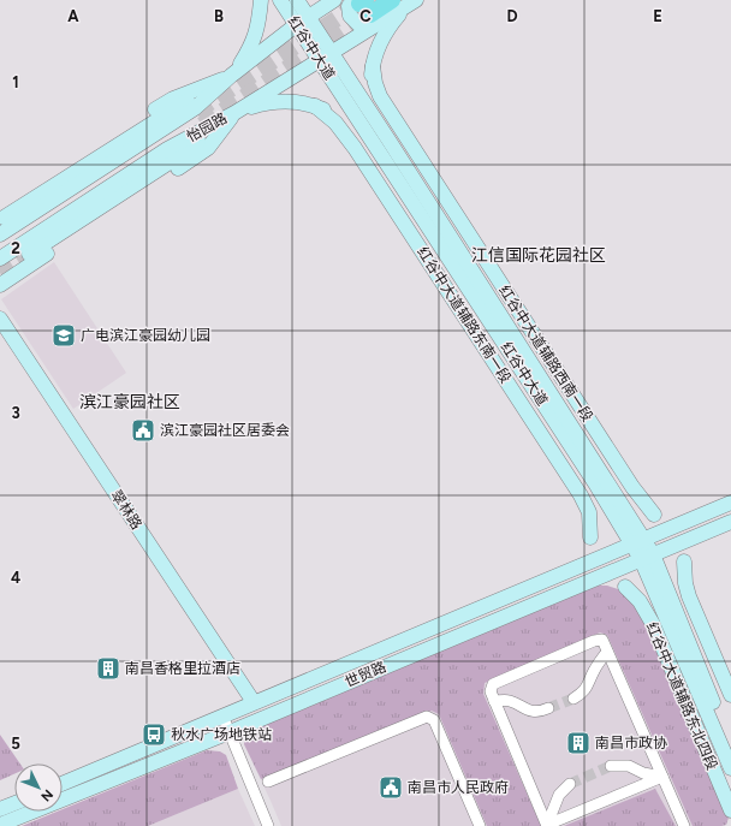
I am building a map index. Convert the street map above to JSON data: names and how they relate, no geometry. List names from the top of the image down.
{
  "streets": {
    "main road": [
      "红谷中大道",
      "怡园路",
      "红谷中大道辅路东南一段",
      "红谷中大道辅路西南一段",
      "翠林路",
      "世贸路",
      "红谷中大道辅路东北四段"
    ]
  },
  "crossings": [
    ["红谷中大道", "怡园路"],
    ["红谷中大道", "世贸路"],
    ["翠林路", "世贸路"]
  ],
  "districts": ["江信国际花园社区", "滨江豪园社区"],
  "places": {
    "school or university": ["广电滨江豪园幼儿园"],
    "public building": ["滨江豪园社区居委会", "南昌市人民政府"],
    "building": ["南昌香格里拉酒店", "南昌市政协"],
    "bus stop": ["秋水广场地铁站"]
  },
  "north": "bottom right",
  "grid": {
    "columns": [
      "A",
      "B",
      "C",
      "D",
      "E"
    ],
    "rows": [
      "1",
      "2",
      "3",
      "4",
      "5"
    ]
  }
}
